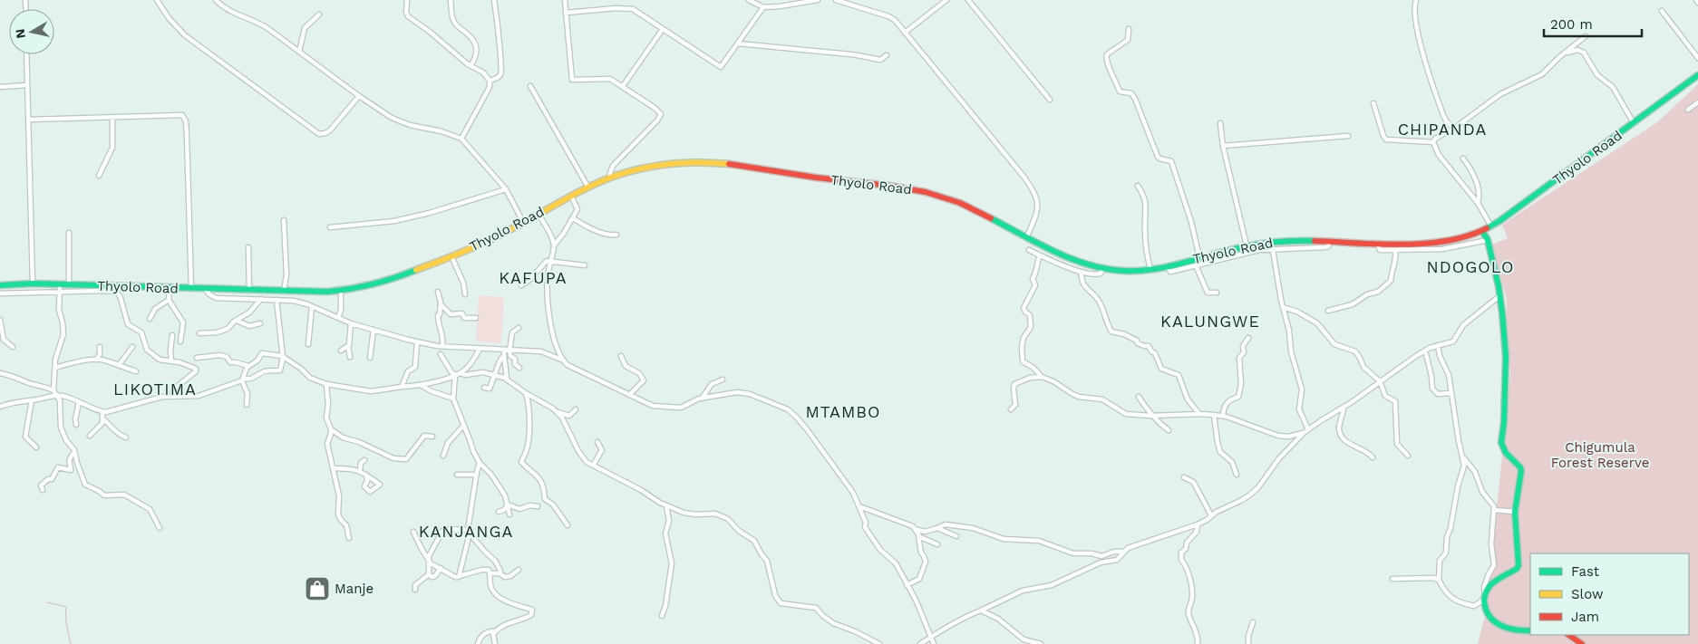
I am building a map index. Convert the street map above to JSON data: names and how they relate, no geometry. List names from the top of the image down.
{
  "streets": {
    "main road": ["Thyolo Road"]
  },
  "districts": [
    "CHIPANDA",
    "NDOGOLO",
    "KAFUPA",
    "KALUNGWE",
    "LIKOTIMA",
    "MTAMBO",
    "KANJANGA"
  ],
  "parks": ["Chigumula Forest Reserve"],
  "places": {
    "shop": ["Manje"]
  },
  "legend": ["Fast", "Slow", "Jam"],
  "scale_bar": "200 m",
  "north": "left"
}
